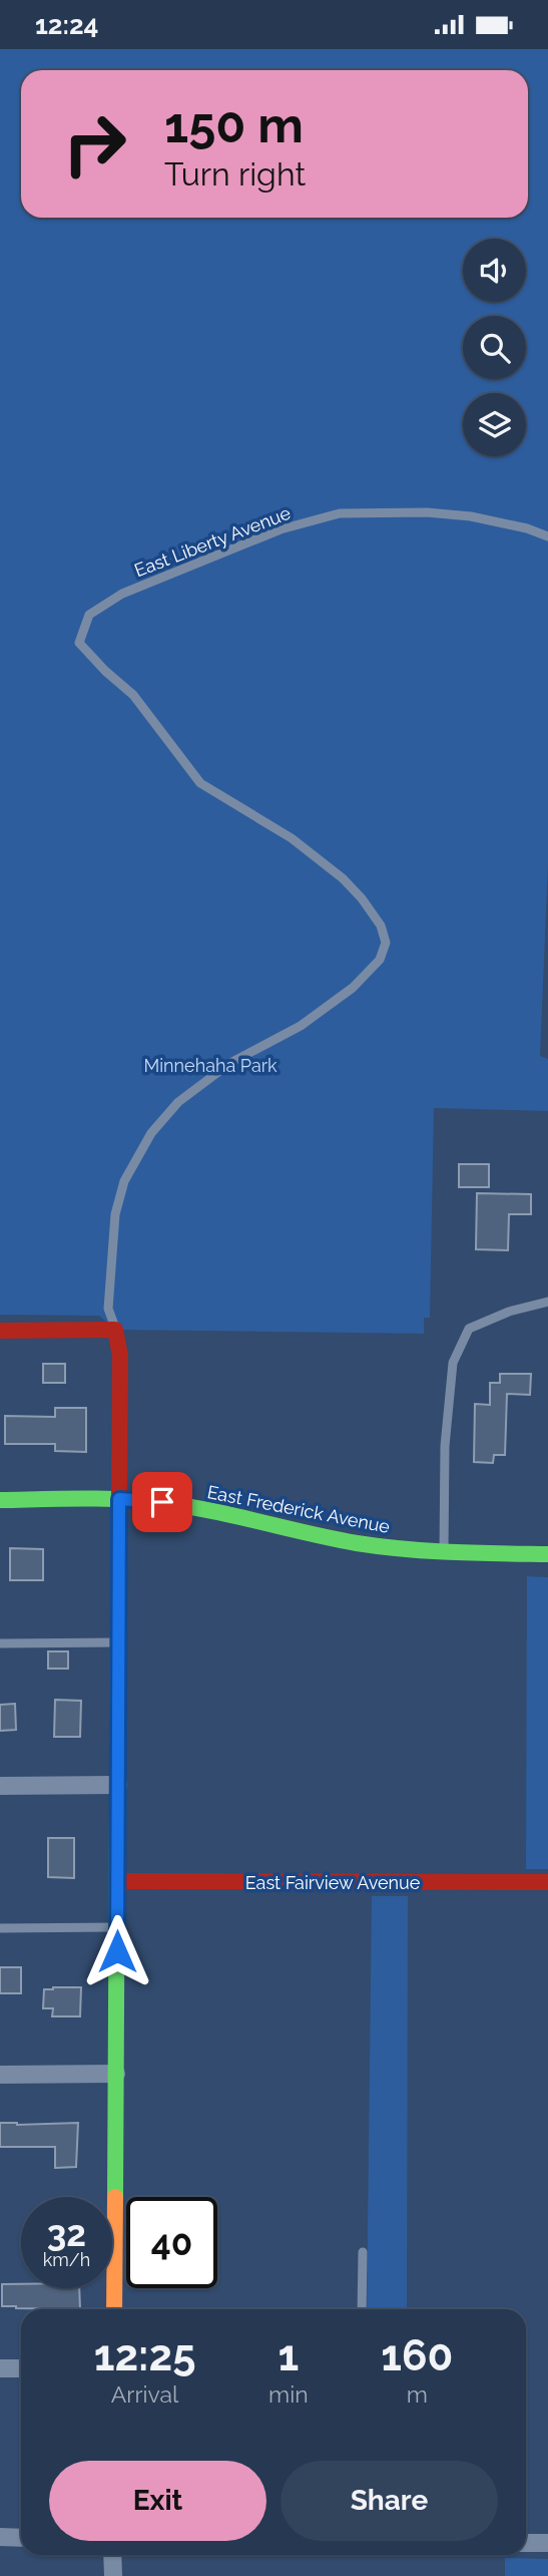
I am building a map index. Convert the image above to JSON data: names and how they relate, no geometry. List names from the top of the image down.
{
  "streets": {
    "street": ["East Frederick Avenue", "East Fairview Avenue"],
    "lane": ["East Liberty Avenue"]
  },
  "parks": ["Minnehaha Park"],
  "page": {
    "status": "12:24",
    "turn": ["150 m", "Turn right"],
    "speed": "32 km/h",
    "limit": "40",
    "eta": [
      "12:25",
      "Arrival",
      "1",
      "min",
      "160",
      "m"
    ],
    "buttons": ["Exit", "Share"]
  }
}
